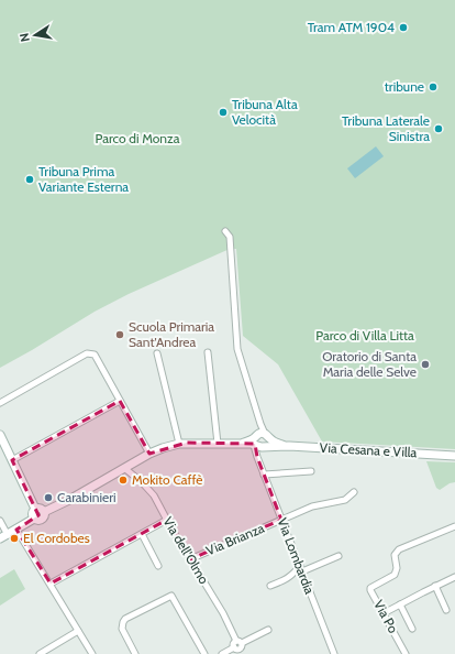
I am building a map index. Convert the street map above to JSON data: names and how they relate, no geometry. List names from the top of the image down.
{
  "streets": {
    "main road": ["Via Cesana e Villa"],
    "street": [
      "Via Brianza",
      "Via dell'Olmo",
      "Via Lombardia",
      "Via Po"
    ]
  },
  "crossings": [
    ["Via Cesana e Villa", "Via dell'Olmo"],
    ["Via Cesana e Villa", "Via Lombardia"],
    ["Via Brianza", "Via dell'Olmo"],
    ["Via Brianza", "Via Lombardia"]
  ],
  "parks": ["Parco di Monza", "Parco di Villa Litta"],
  "places": [
    "Tram ATM 1904",
    "tribune",
    "Tribuna Alta Velocità",
    "Tribuna Laterale Sinistra",
    "Tribuna Prima Variante Esterna",
    "Scuola Primaria Sant'Andrea",
    "Oratorio di Santa Maria delle Selve",
    "Mokito Caffè",
    "Carabinieri",
    "El Cordobes"
  ],
  "north": "left"
}
